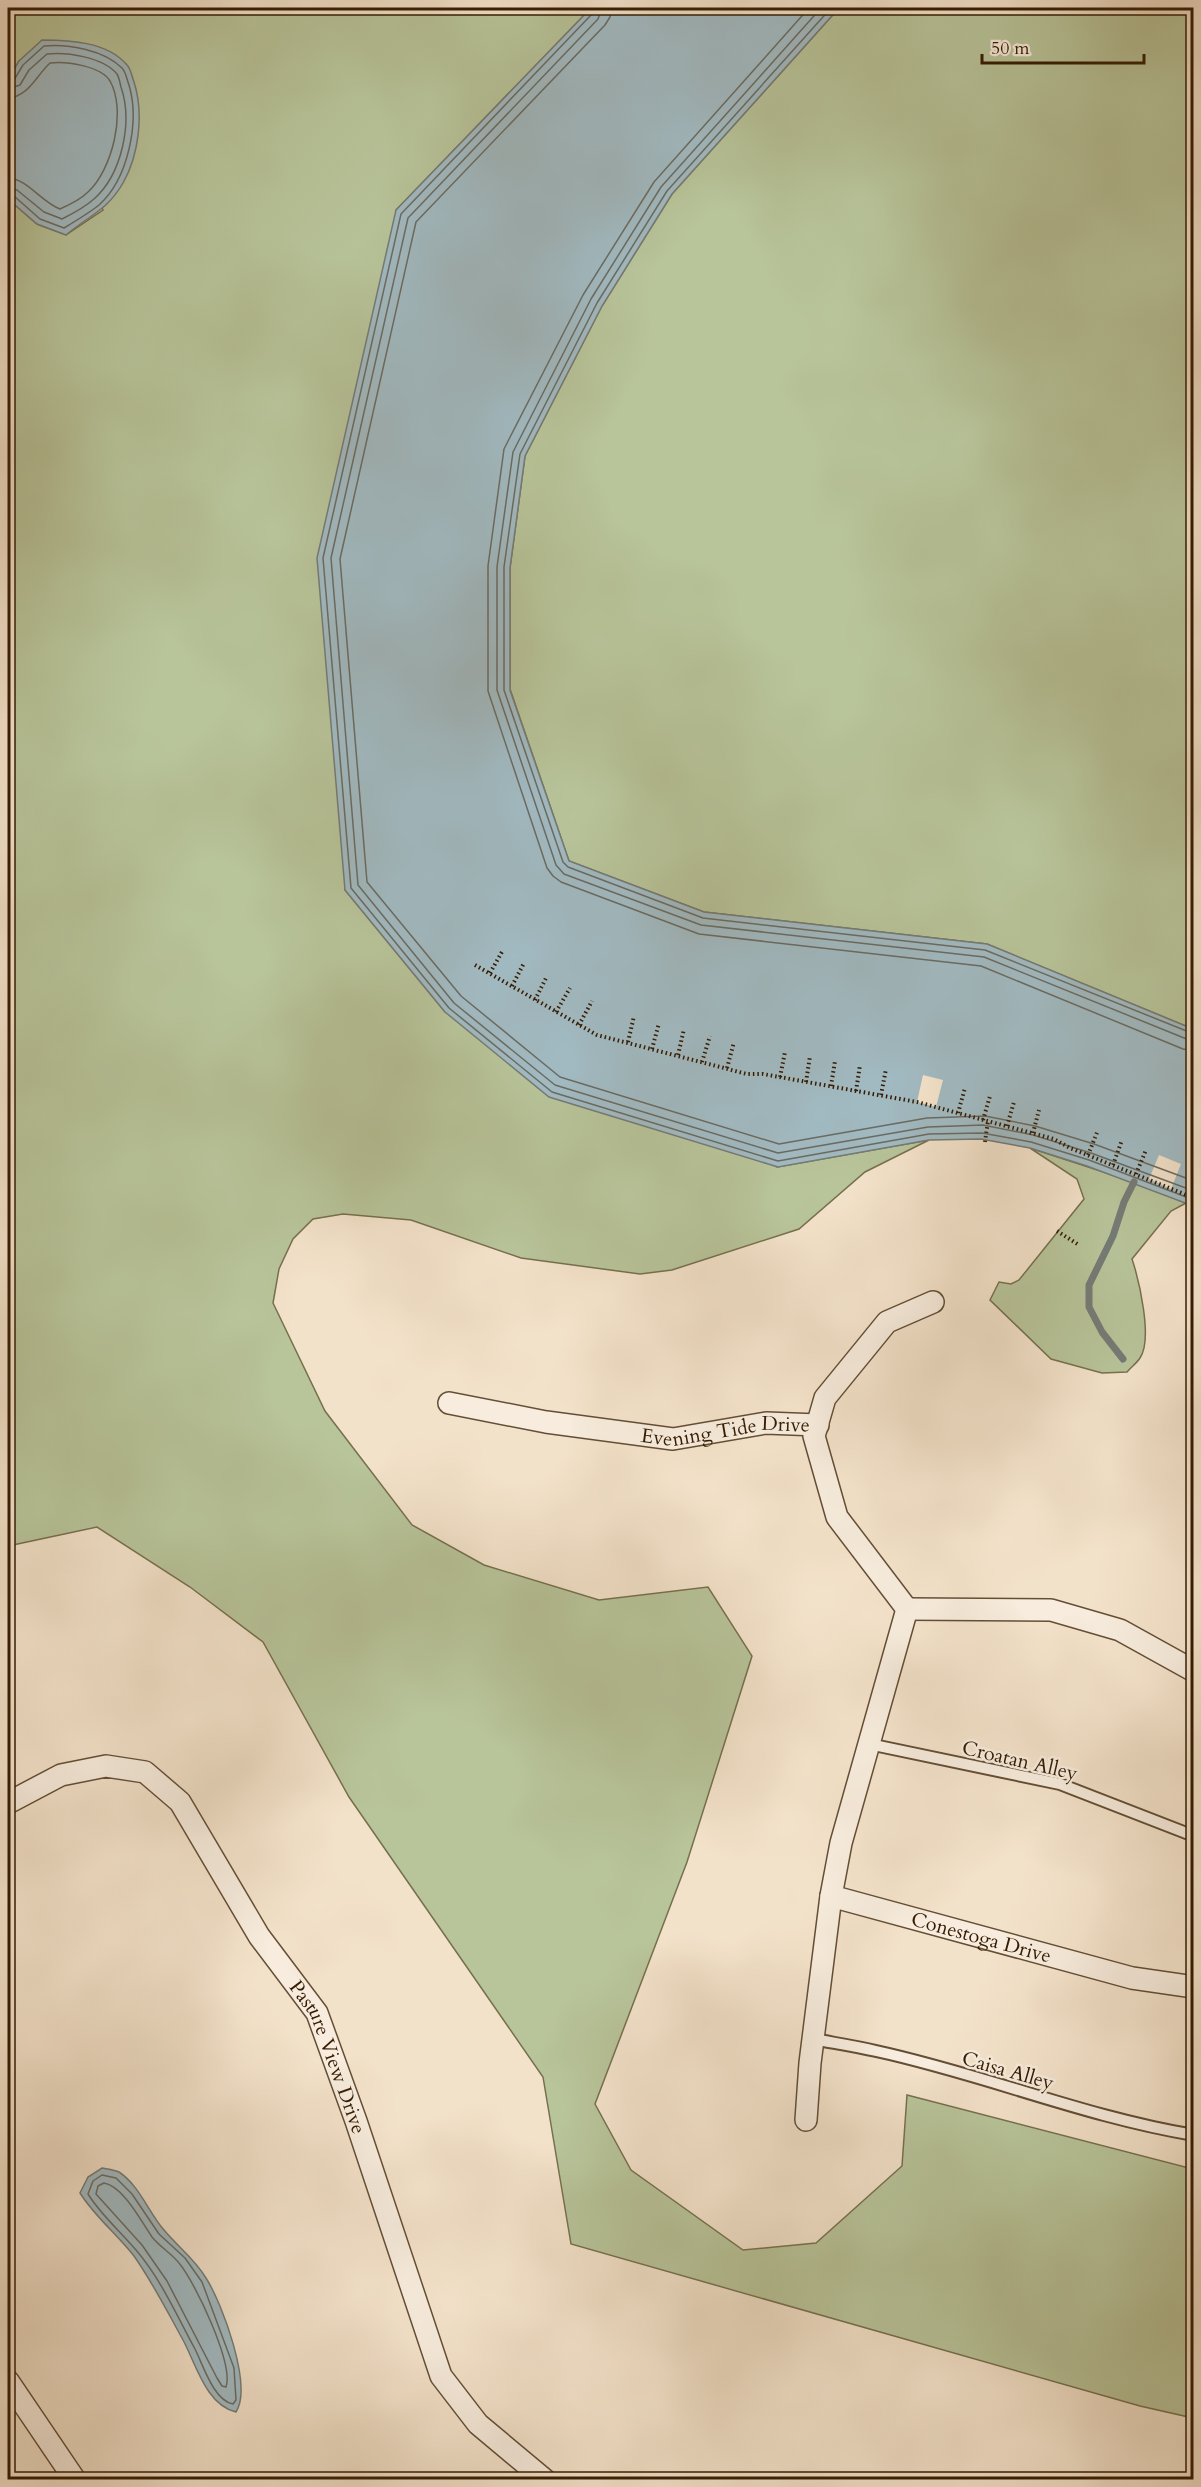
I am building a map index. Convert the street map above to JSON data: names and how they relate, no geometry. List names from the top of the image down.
{
  "streets": {
    "street": ["Evening Tide Drive", "Conestoga Drive", "Pasture View Drive"],
    "lane": ["Croatan Alley", "Caisa Alley"]
  },
  "scale_bar": "50 m"
}
